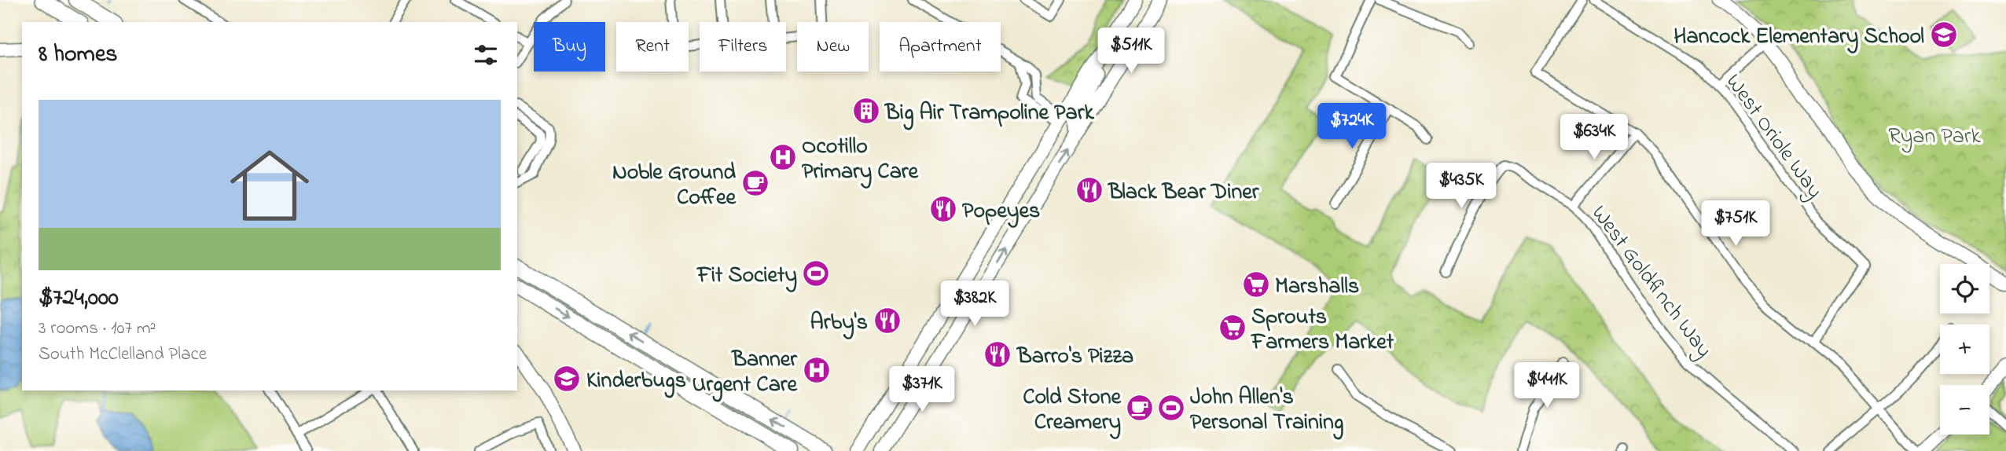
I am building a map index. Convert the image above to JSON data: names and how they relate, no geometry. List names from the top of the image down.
{
  "streets": {
    "street": ["West Oriole Way", "West Goldfinch Way"]
  },
  "parks": ["Ryan Park"],
  "places": {
    "school or university": ["Hancock Elementary School", "Kinderbugs"],
    "building": ["Big Air Trampoline Park"],
    "hospital": ["Ocotillo Primary Care", "Banner Urgent Care"],
    "cafe": ["Noble Ground Coffee", "Cold Stone Creamery"],
    "restaurant": [
      "Black Bear Diner",
      "Popeyes",
      "Arby's",
      "Barro's Pizza"
    ],
    "sports": ["Fit Society", "John Allen's Personal Training"],
    "supermarket": ["Marshalls", "Sprouts Farmers Market"]
  },
  "page": {
    "chip": [
      "Buy",
      "Rent",
      "Filters",
      "New",
      "Apartment"
    ],
    "heading": "8 homes",
    "price": [
      "$511K",
      "$724K",
      "$634K",
      "$435K",
      "$751K",
      "$382K",
      "$441K",
      "$371K"
    ],
    "list": [
      {
        "name": "$724,000",
        "note": "3 rooms · 107 m² · South McClelland Place"
      }
    ],
    "map_buttons": ["+", "−"]
  }
}
